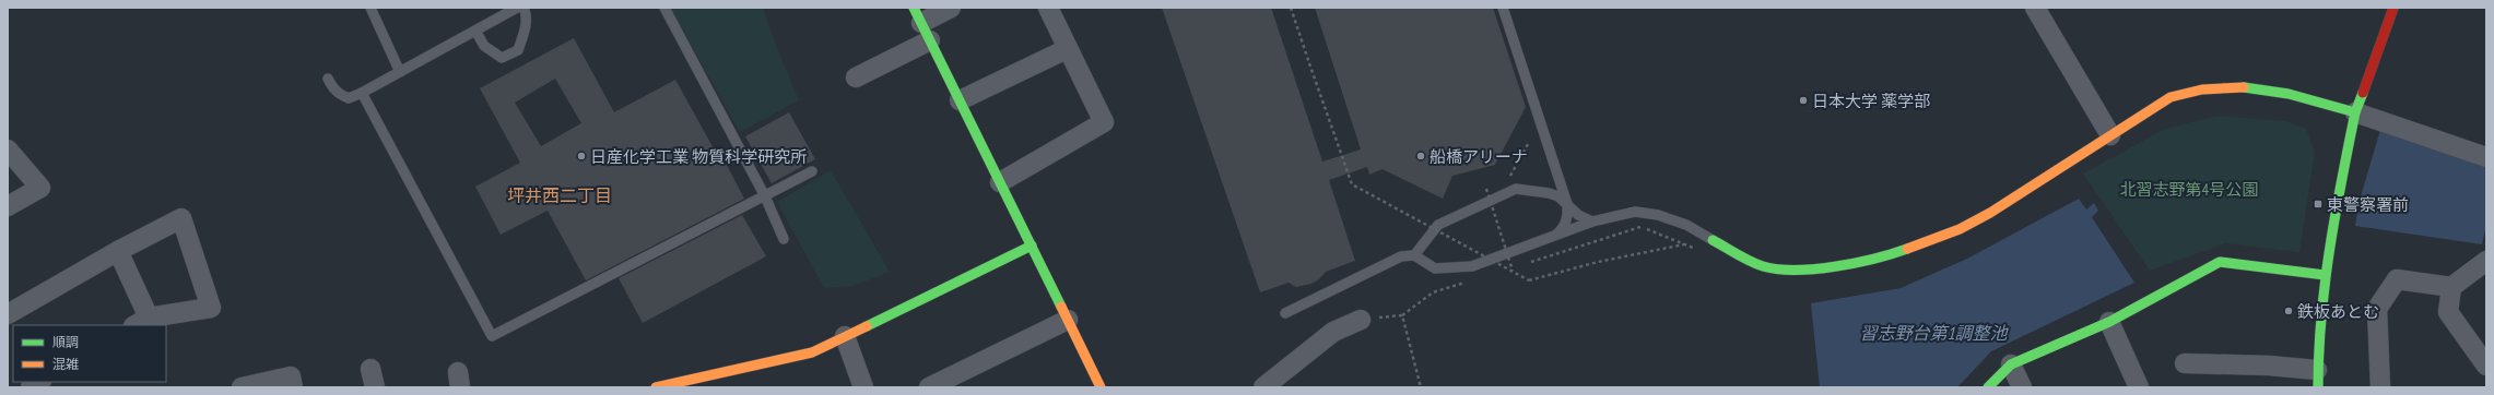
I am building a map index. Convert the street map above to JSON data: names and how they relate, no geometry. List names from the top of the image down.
{
  "districts": ["坪井西二丁目"],
  "water": ["習志野台第1調整池"],
  "parks": ["北習志野第4号公園"],
  "places": {
    "other": [
      "日本大学 薬学部",
      "日産化学工業 物質科学研究所",
      "船橋アリーナ",
      "鉄板あとむ"
    ],
    "transit": ["東警察署前"]
  },
  "legend": ["順調", "混雑"]
}
